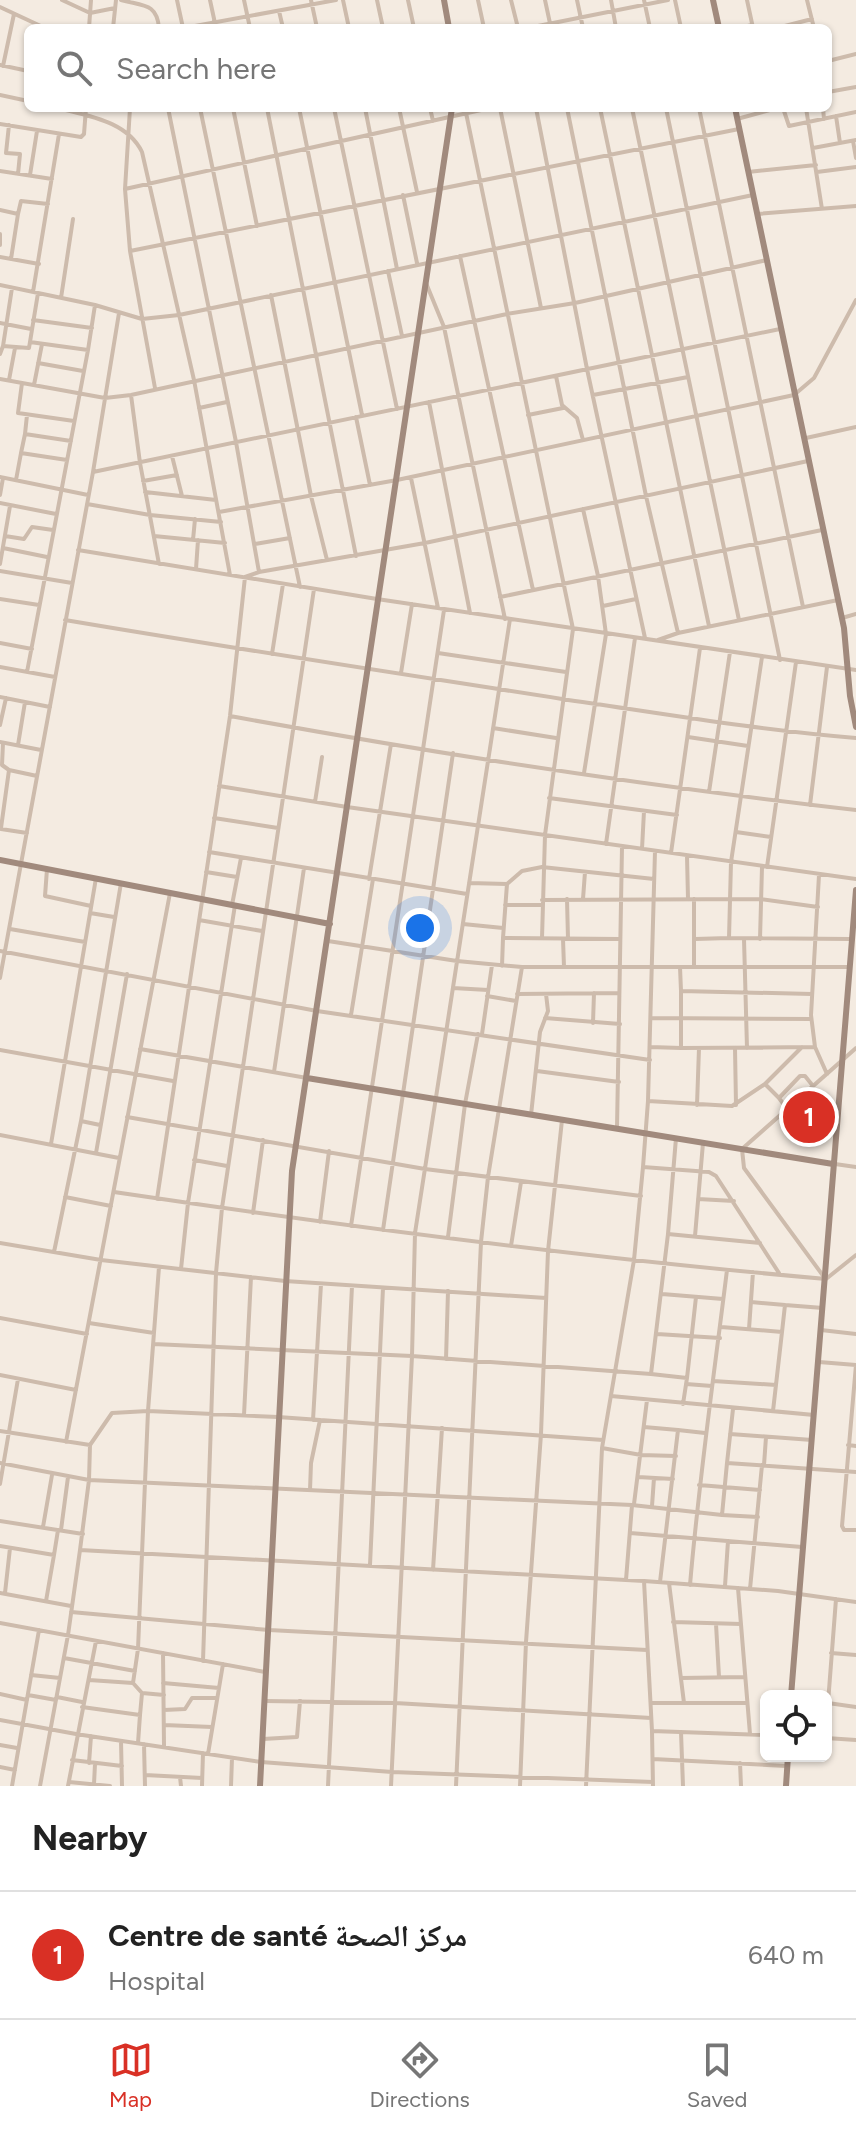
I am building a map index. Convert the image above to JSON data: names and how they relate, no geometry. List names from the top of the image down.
{
  "page": {
    "search": "Search here",
    "pins": "1",
    "heading": "Nearby",
    "list": [
      {
        "mark": "1",
        "name": "Centre de santé مركز الصحة",
        "note": "Hospital",
        "value": "640 m"
      }
    ],
    "nav": ["Map", "Directions", "Saved"]
  }
}
